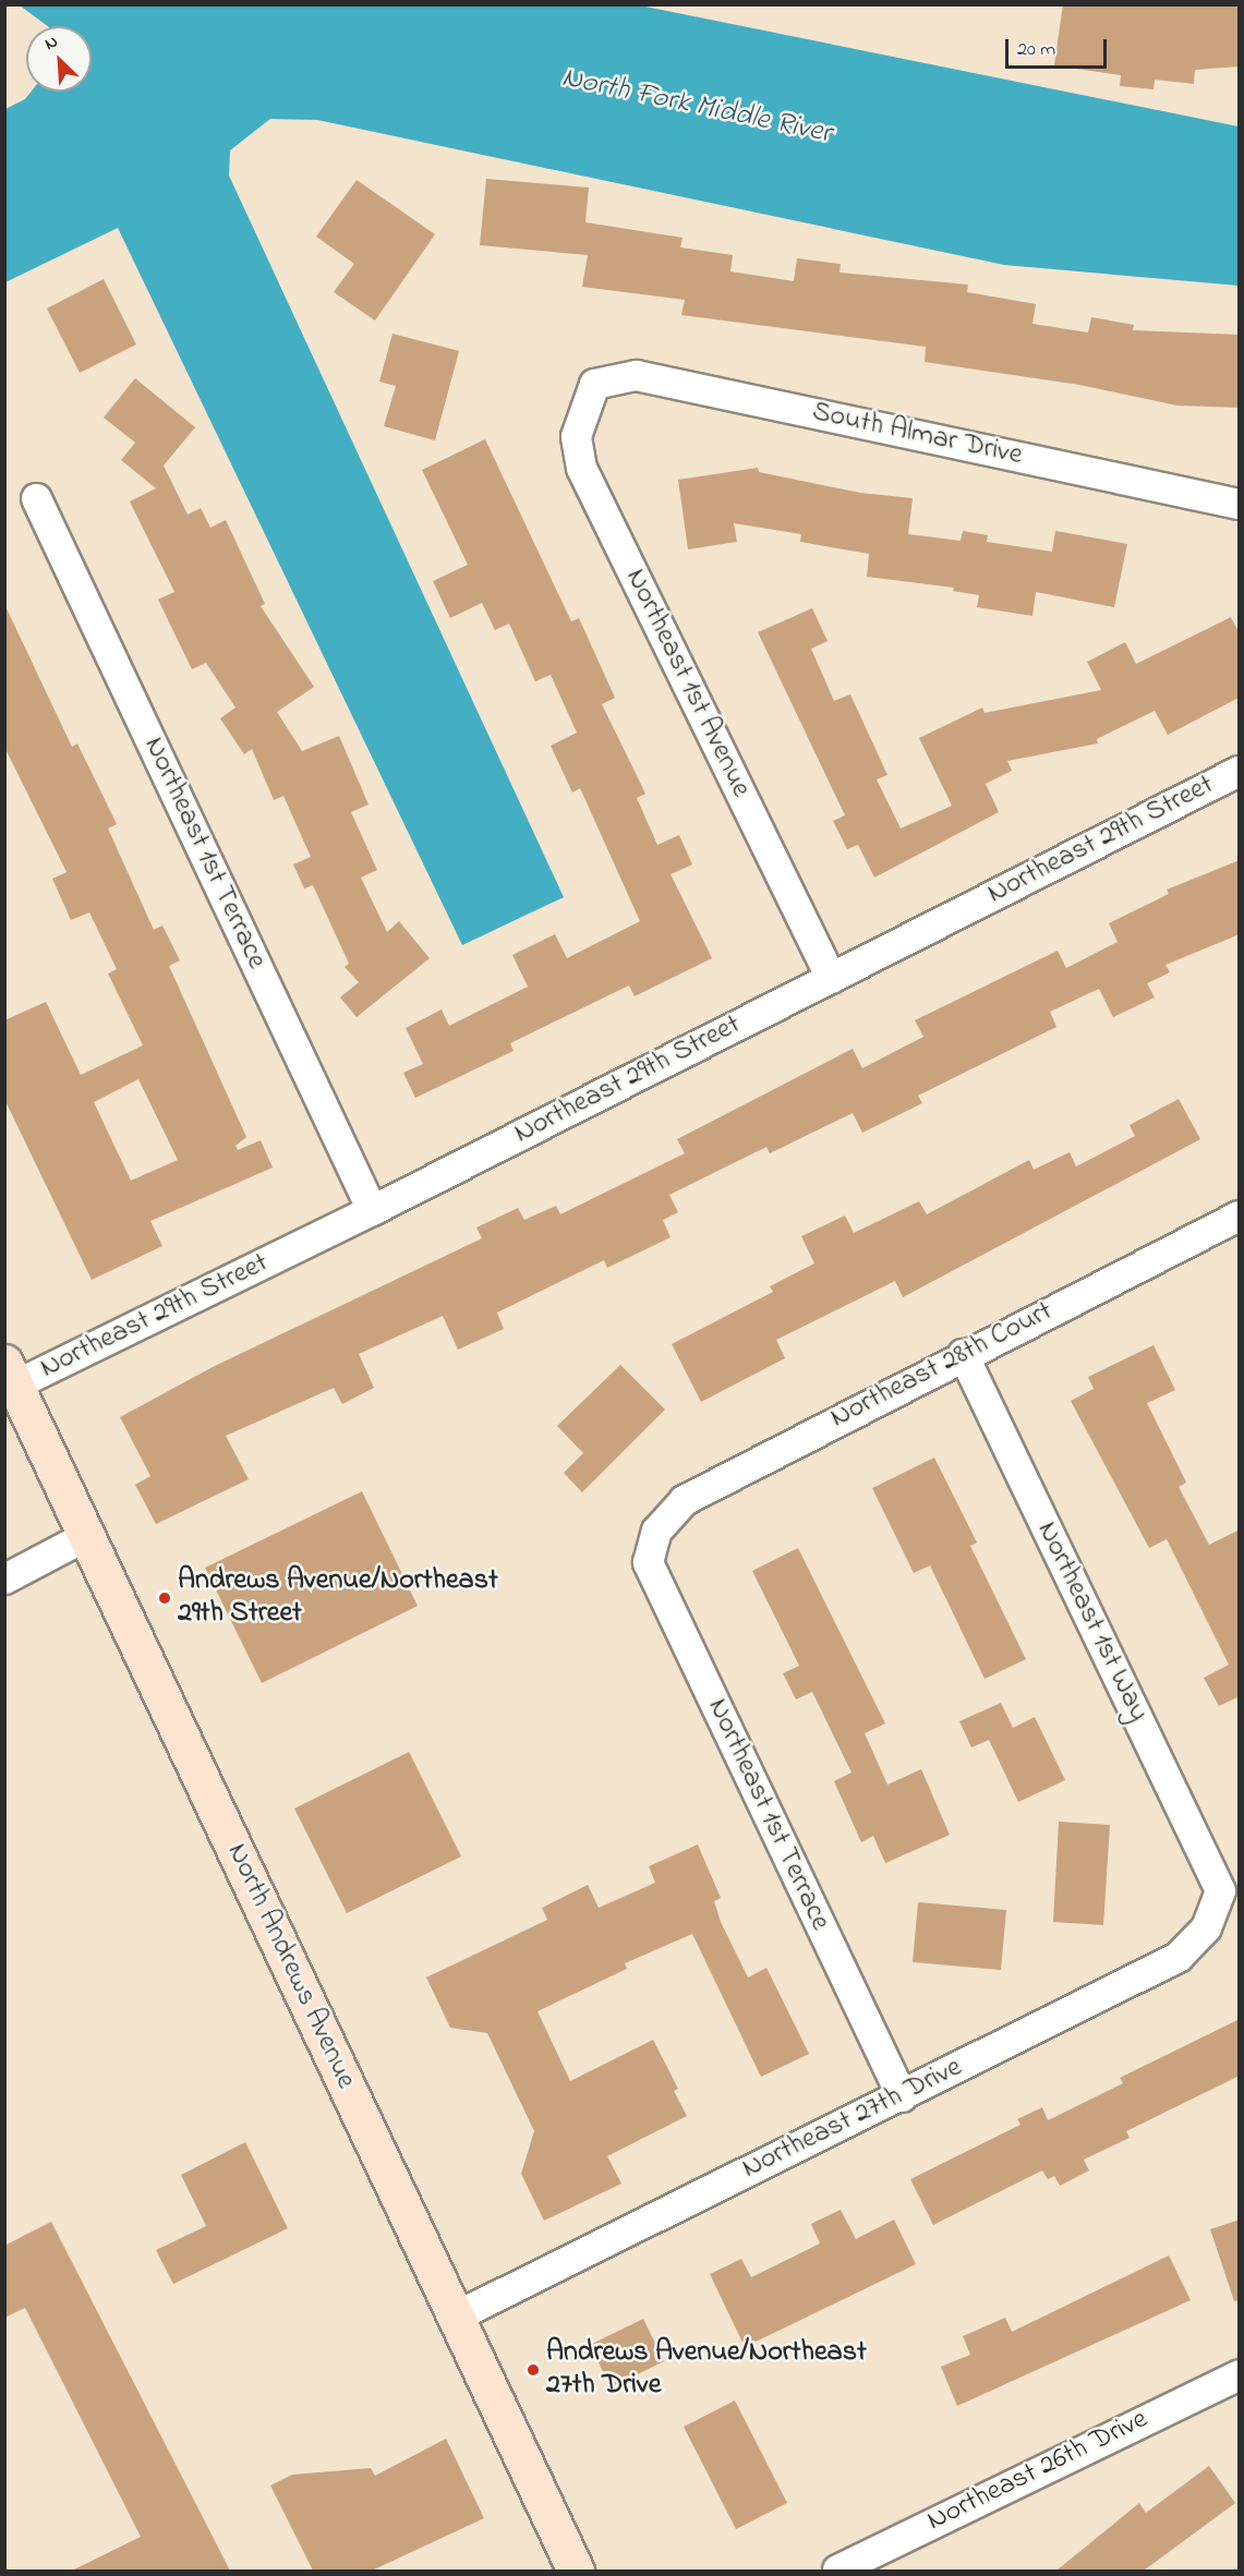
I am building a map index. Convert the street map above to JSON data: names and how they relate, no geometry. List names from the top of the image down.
{
  "streets": {
    "main road": ["North Andrews Avenue"],
    "street": [
      "South Almar Drive",
      "Northeast 1st Avenue",
      "Northeast 29th Street",
      "Northeast 1st Terrace",
      "Northeast 28th Court",
      "Northeast 1st Way",
      "Northeast 27th Drive",
      "Northeast 26th Drive"
    ]
  },
  "crossings": [
    ["South Almar Drive", "Northeast 1st Avenue"],
    ["Northeast 1st Avenue", "Northeast 29th Street"],
    ["Northeast 29th Street", "Northeast 1st Terrace"],
    ["Northeast 29th Street", "North Andrews Avenue"],
    ["Northeast 1st Terrace", "Northeast 28th Court"],
    ["Northeast 1st Terrace", "Northeast 27th Drive"],
    ["Northeast 28th Court", "Northeast 1st Way"],
    ["Northeast 1st Way", "Northeast 27th Drive"],
    ["North Andrews Avenue", "Northeast 27th Drive"]
  ],
  "water": ["North Fork Middle River"],
  "places": ["Andrews Avenue/Northeast 29th Street", "Andrews Avenue/Northeast 27th Drive"],
  "scale_bar": "20 m",
  "north": "top left"
}
